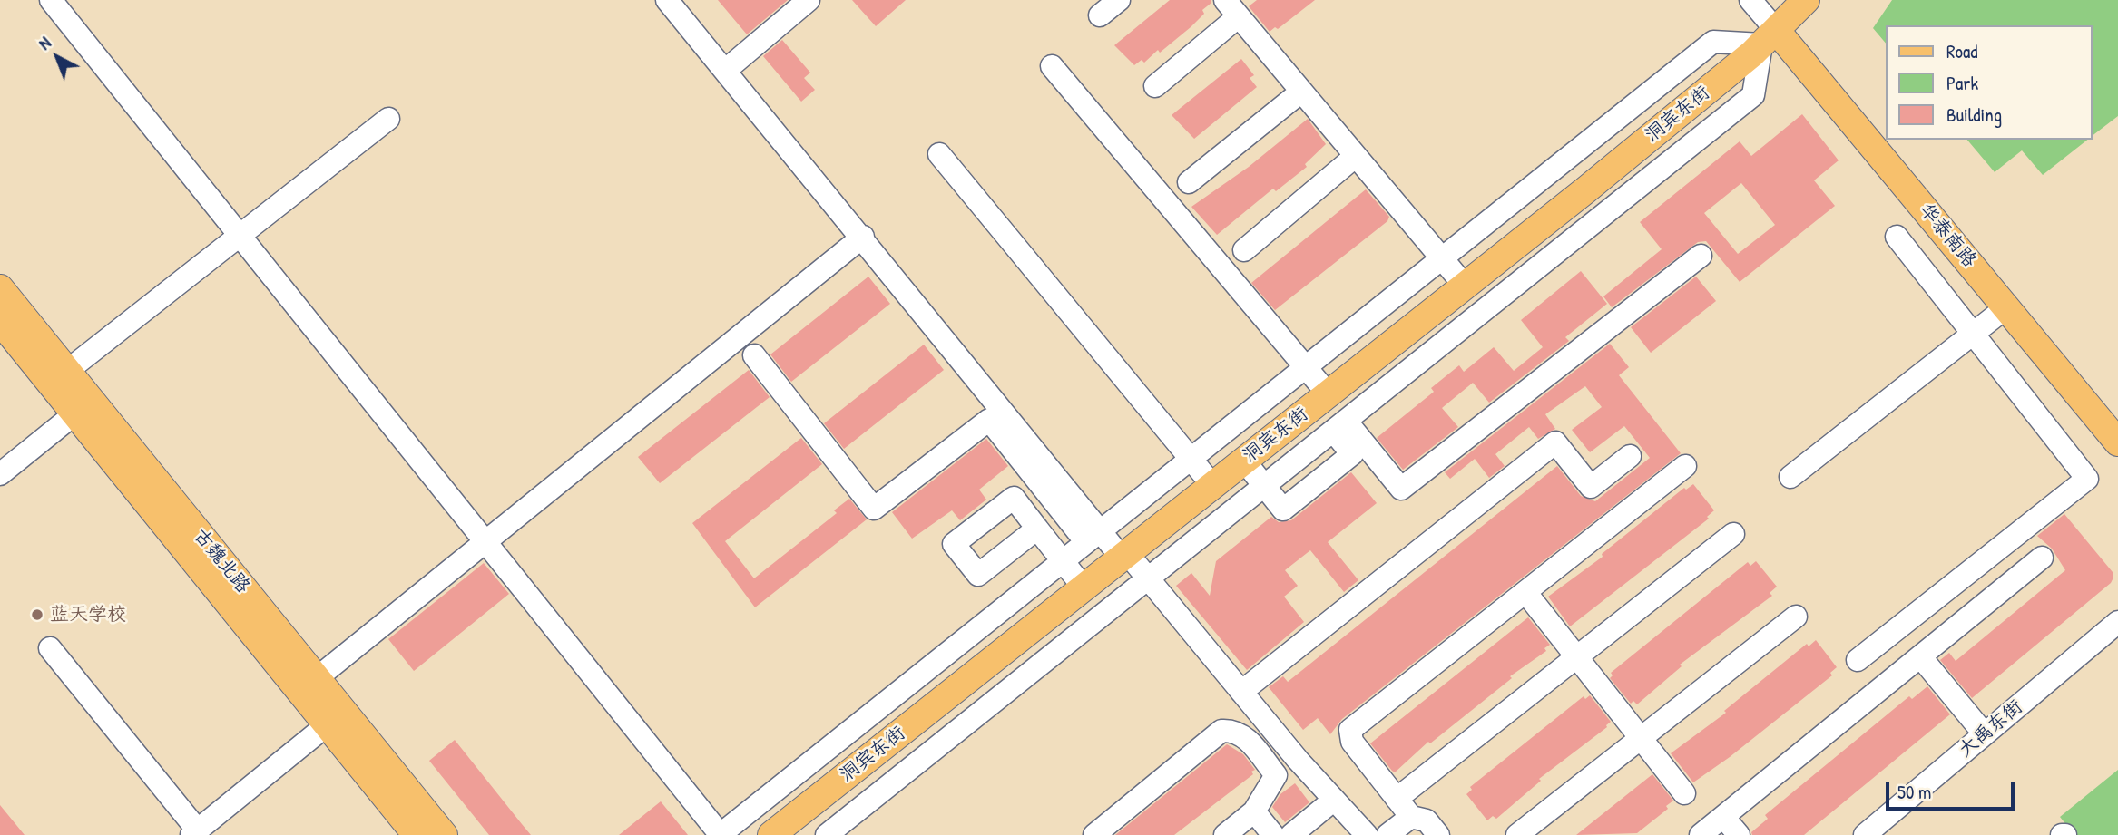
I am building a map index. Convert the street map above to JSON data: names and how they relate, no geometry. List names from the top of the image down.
{
  "streets": {
    "main road": ["洞宾东街", "华泰南路", "古魏北路"],
    "street": ["大禹东街"]
  },
  "crossings": [
    ["洞宾东街", "华泰南路"]
  ],
  "places": ["蓝天学校"],
  "legend": ["Road", "Park", "Building"],
  "scale_bar": "50 m",
  "north": "top left"
}
